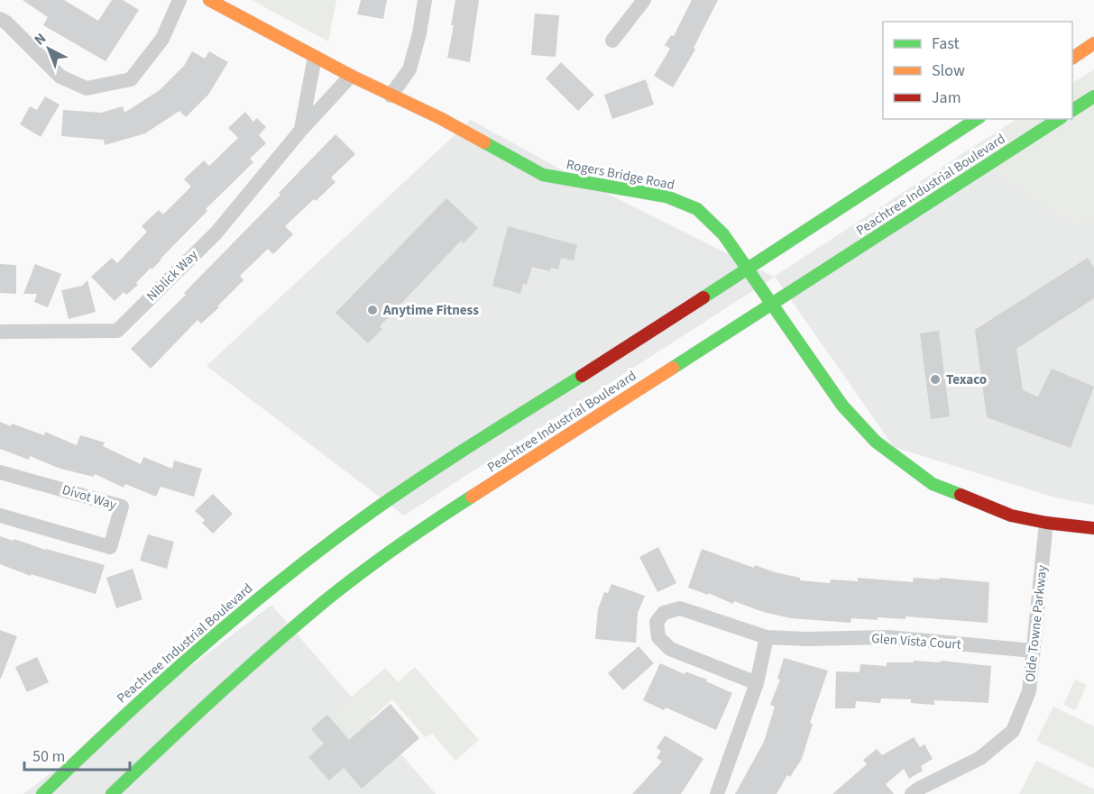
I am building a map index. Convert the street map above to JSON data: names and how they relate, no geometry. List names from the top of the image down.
{
  "streets": {
    "main road": ["Rogers Bridge Road", "Peachtree Industrial Boulevard"],
    "street": [
      "Niblick Way",
      "Divot Way",
      "Olde Towne Parkway",
      "Glen Vista Court"
    ]
  },
  "crossings": [
    ["Rogers Bridge Road", "Peachtree Industrial Boulevard"],
    ["Rogers Bridge Road", "Niblick Way"],
    ["Rogers Bridge Road", "Olde Towne Parkway"],
    ["Olde Towne Parkway", "Glen Vista Court"]
  ],
  "places": ["Anytime Fitness", "Texaco"],
  "legend": ["Fast", "Slow", "Jam"],
  "scale_bar": "50 m",
  "north": "top left"
}
